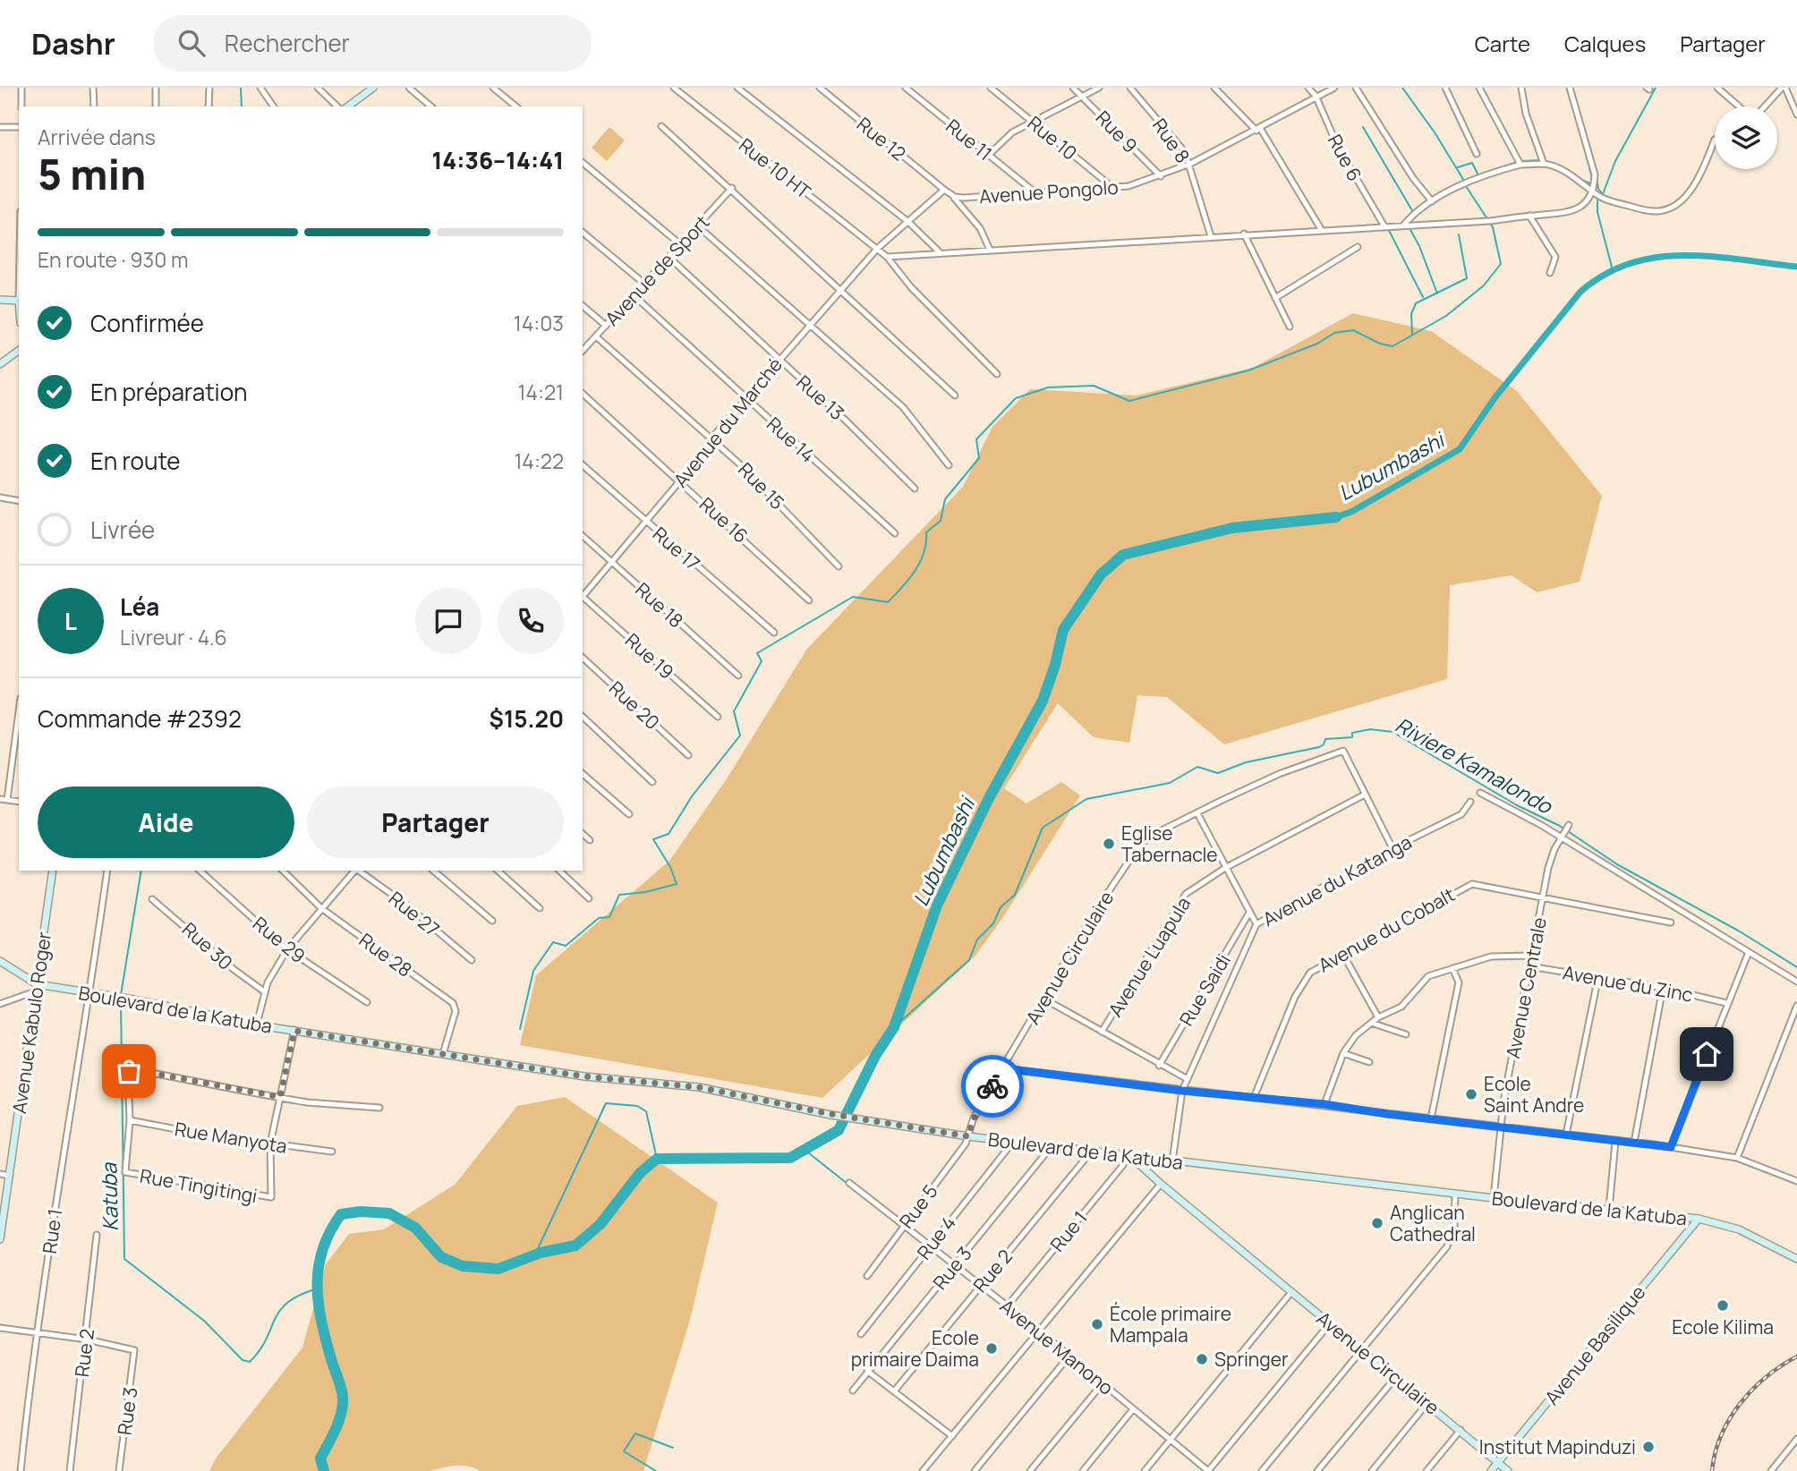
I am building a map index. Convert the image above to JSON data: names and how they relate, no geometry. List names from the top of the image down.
{
  "streets": {
    "street": [
      "Rue 9",
      "Rue 10",
      "Rue 12",
      "Rue 11",
      "Rue 8",
      "Rue 6",
      "Rue 10 HT",
      "Avenue Pongolo",
      "Avenue de Sport",
      "Rue 13",
      "Avenue du Marché",
      "Rue 14",
      "Rue 15",
      "Rue 16",
      "Rue 17",
      "Rue 18",
      "Rue 19",
      "Rue 20",
      "Avenue du Katanga",
      "Rue 27",
      "Avenue du Cobalt",
      "Rue 29",
      "Rue 30",
      "Rue 28",
      "Avenue Luapula",
      "Avenue Circulaire",
      "Avenue du Zinc",
      "Avenue Centrale",
      "Rue Saidi",
      "Boulevard de la Katuba",
      "Avenue Kabulo Roger",
      "Rue Manyota",
      "Rue Tingitingi",
      "Rue 5",
      "Rue 1",
      "Rue 4",
      "Rue 3",
      "Rue 2",
      "Avenue Basilique",
      "Avenue Manono"
    ]
  },
  "crossings": [
    ["Rue 9", "Avenue Pongolo"],
    ["Rue 10", "Avenue Pongolo"],
    ["Rue 12", "Avenue Pongolo"],
    ["Rue 11", "Avenue Pongolo"],
    ["Rue 8", "Avenue Pongolo"],
    ["Rue 6", "Avenue Pongolo"],
    ["Rue 10 HT", "Avenue du Marché"],
    ["Avenue de Sport", "Rue 13"],
    ["Avenue de Sport", "Rue 14"],
    ["Avenue de Sport", "Rue 15"],
    ["Rue 13", "Avenue du Marché"],
    ["Avenue du Marché", "Rue 14"],
    ["Avenue du Marché", "Rue 15"],
    ["Avenue du Marché", "Rue 16"],
    ["Avenue du Marché", "Rue 17"],
    ["Avenue du Marché", "Rue 18"],
    ["Avenue du Katanga", "Boulevard de la Katuba"],
    ["Avenue du Cobalt", "Avenue Centrale"],
    ["Rue 28", "Boulevard de la Katuba"],
    ["Avenue Luapula", "Avenue Circulaire"],
    ["Avenue Circulaire", "Boulevard de la Katuba"],
    ["Avenue Circulaire", "Rue 5"],
    ["Avenue Circulaire", "Rue 1"],
    ["Avenue Circulaire", "Avenue Basilique"],
    ["Avenue du Zinc", "Avenue Centrale"],
    ["Avenue Centrale", "Boulevard de la Katuba"],
    ["Boulevard de la Katuba", "Avenue Kabulo Roger"],
    ["Boulevard de la Katuba", "Rue 5"],
    ["Boulevard de la Katuba", "Rue 1"],
    ["Boulevard de la Katuba", "Rue 4"],
    ["Boulevard de la Katuba", "Rue 3"],
    ["Boulevard de la Katuba", "Rue 2"],
    ["Boulevard de la Katuba", "Avenue Basilique"],
    ["Rue Manyota", "Rue Tingitingi"],
    ["Rue 5", "Avenue Manono"],
    ["Rue 1", "Avenue Manono"],
    ["Rue 4", "Avenue Manono"],
    ["Rue 3", "Rue 2"],
    ["Rue 3", "Avenue Manono"],
    ["Rue 2", "Avenue Manono"]
  ],
  "water": ["Lubumbashi", "Riviere Kamalondo", "Katuba"],
  "places": [
    "Eglise Tabernacle",
    "Ecole Saint Andre",
    "Anglican Cathedral",
    "Ecole Kilima",
    "École primaire Mampala",
    "Ecole primaire Daima",
    "Springer",
    "Institut Mapinduzi"
  ],
  "page": {
    "header": "Dashr",
    "search": "Rechercher",
    "nav": ["Carte", "Calques", "Partager"],
    "heading": ["5 min", "Arrivée dans", "14:36–14:41"],
    "panel": [
      "Léa",
      "Livreur · 4.6",
      "Commande #2392",
      "$15.20"
    ],
    "bar": "En route · 930 m",
    "list": [
      ["Confirmée", "14:03"],
      ["En préparation", "14:21"],
      ["En route", "14:22"],
      "Livrée"
    ],
    "round": "L",
    "buttons": ["Aide", "Partager"]
  }
}
